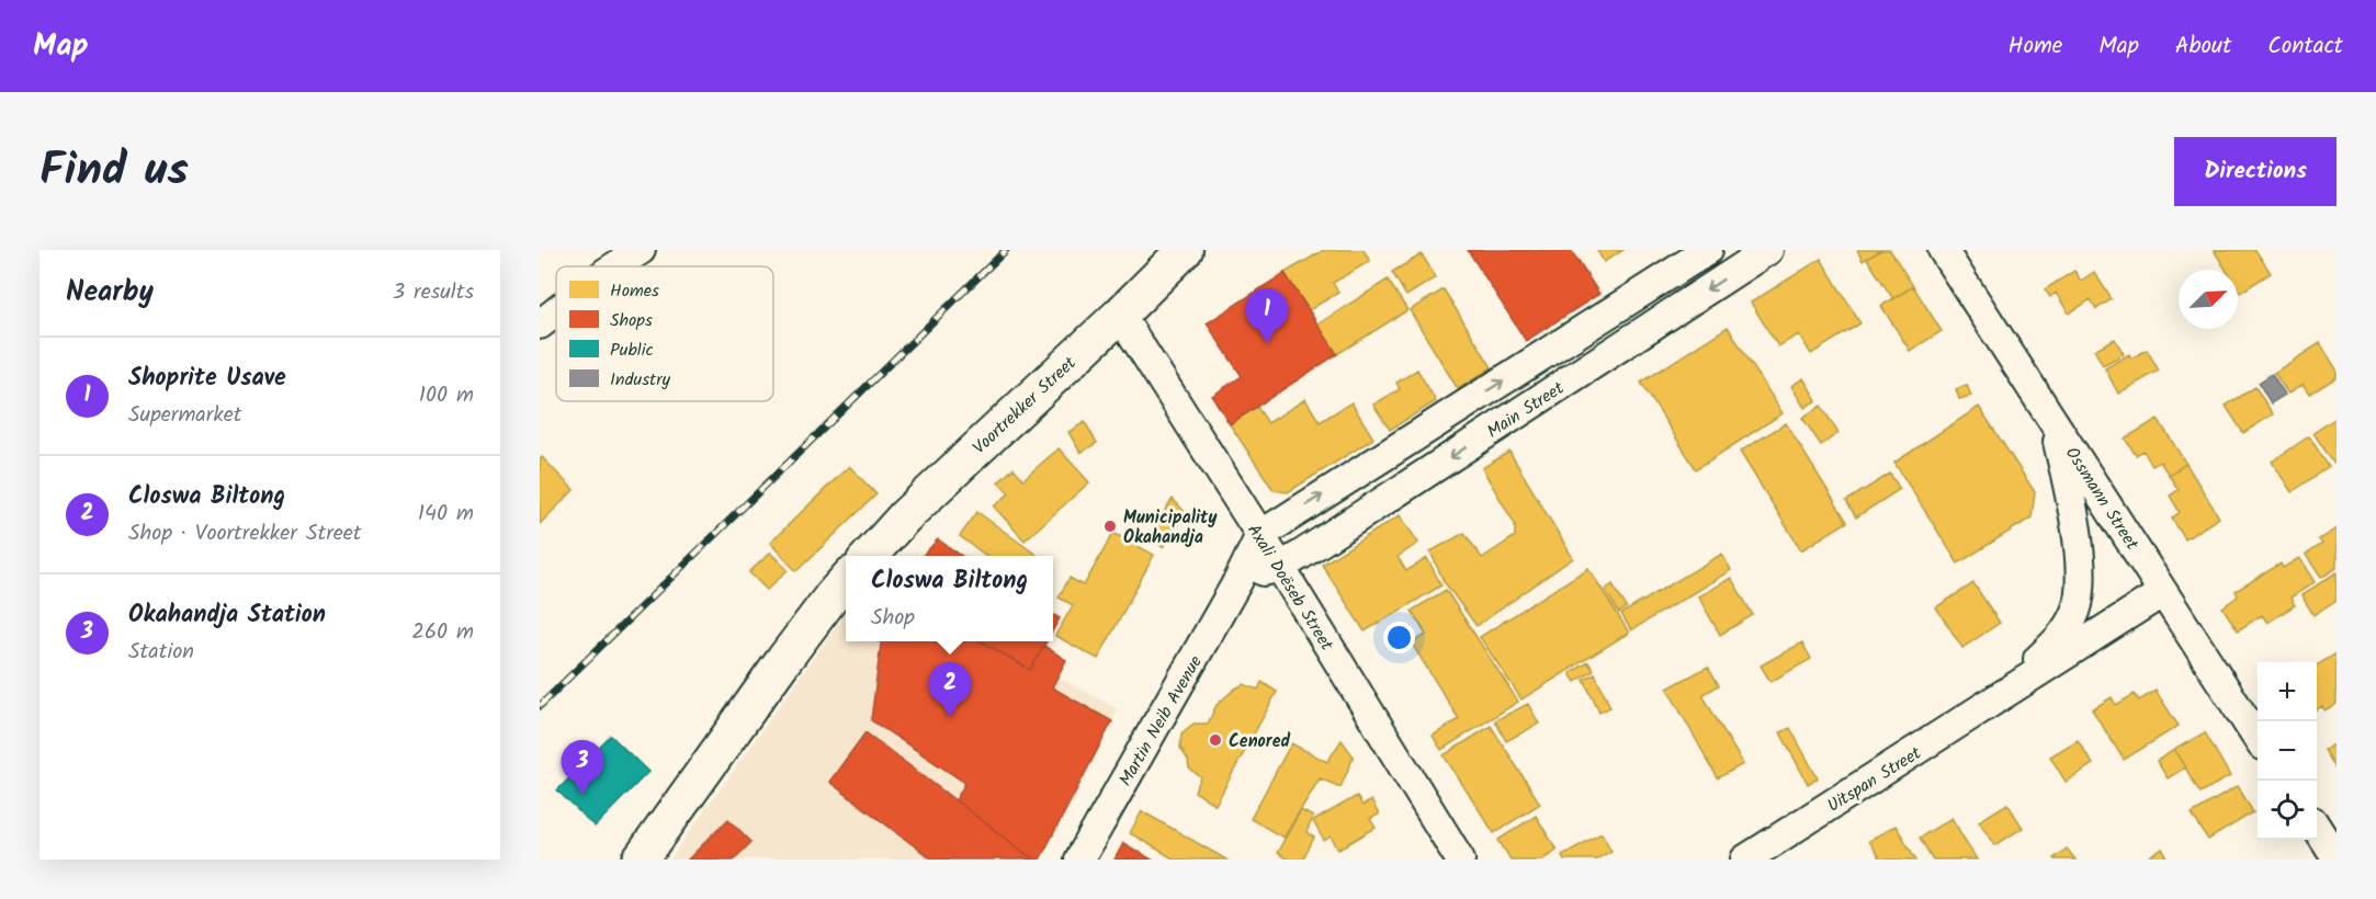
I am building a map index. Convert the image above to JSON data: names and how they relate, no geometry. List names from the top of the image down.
{
  "streets": {
    "main road": ["Voortrekker Street"],
    "street": [
      "Main Street",
      "Ossmann Street",
      "Axali Doëseb Street",
      "Martin Neib Avenue",
      "Uitspan Street"
    ]
  },
  "crossings": [
    ["Voortrekker Street", "Axali Doëseb Street"],
    ["Main Street", "Axali Doëseb Street"],
    ["Main Street", "Martin Neib Avenue"],
    ["Ossmann Street", "Uitspan Street"],
    ["Axali Doëseb Street", "Martin Neib Avenue"]
  ],
  "places": ["Municipality Okahandja", "Cenored"],
  "legend": [
    "Homes",
    "Shops",
    "Public",
    "Industry"
  ],
  "north": "top right",
  "page": {
    "header": "Map",
    "nav": [
      "Home",
      "Map",
      "About",
      "Contact"
    ],
    "title": "Find us",
    "buttons": "Directions",
    "heading": ["Nearby", "3 results"],
    "pins": ["1", "2", "3"],
    "list": [
      {
        "mark": "1",
        "name": "Shoprite Usave",
        "note": "Supermarket",
        "value": "100 m"
      },
      {
        "mark": "2",
        "name": "Closwa Biltong",
        "note": "Shop · Voortrekker Street",
        "value": "140 m"
      },
      {
        "mark": "3",
        "name": "Okahandja Station",
        "note": "Station",
        "value": "260 m"
      }
    ],
    "popup": ["Closwa Biltong", "Shop"],
    "map_buttons": ["+", "−"]
  }
}
